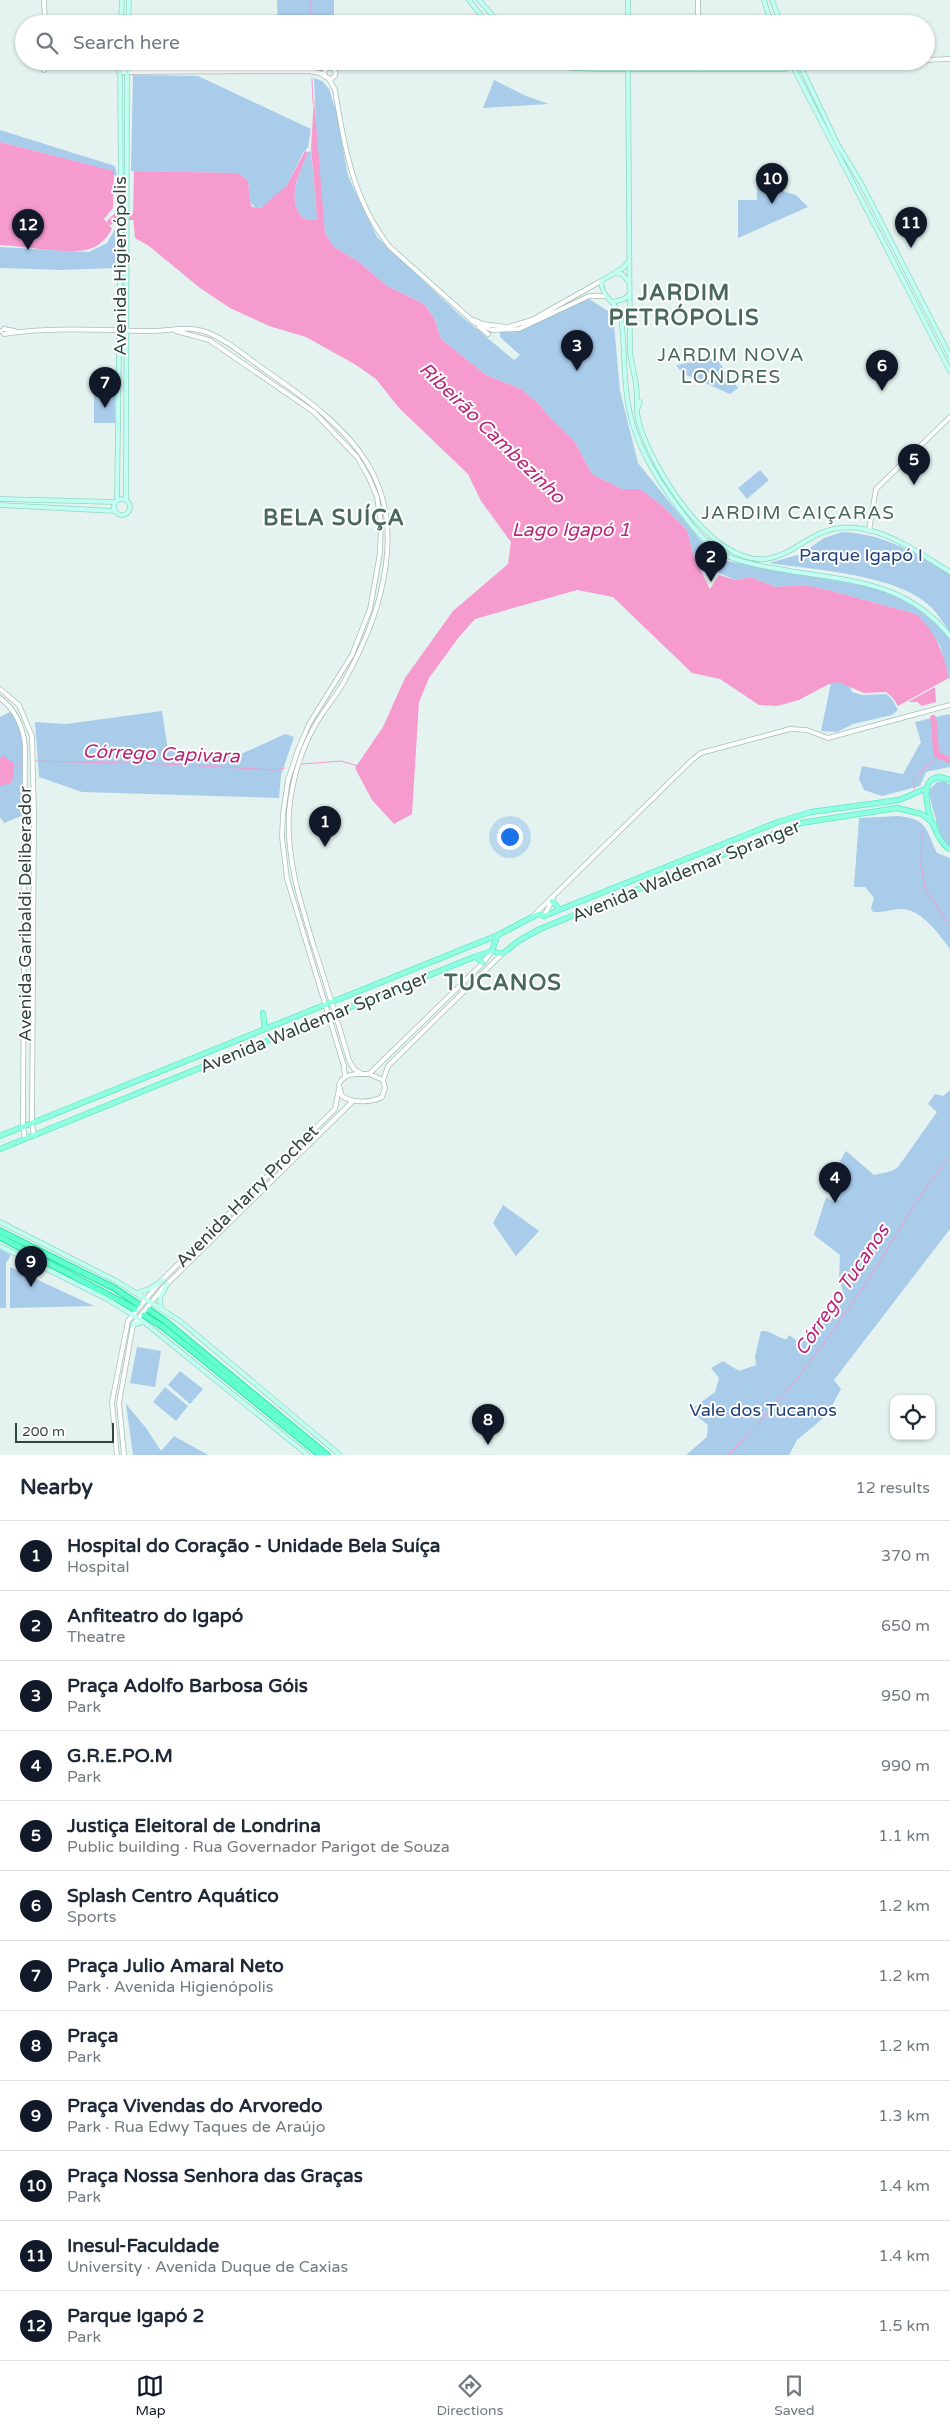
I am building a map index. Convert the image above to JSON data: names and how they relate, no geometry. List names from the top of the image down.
{
  "streets": {
    "main road": ["Avenida Higienópolis", "Avenida Waldemar Spranger"],
    "street": ["Avenida Garibaldi Deliberador", "Avenida Harry Prochet"]
  },
  "crossings": [
    ["Avenida Waldemar Spranger", "Avenida Garibaldi Deliberador"]
  ],
  "districts": [
    "JARDIM PETRÓPOLIS",
    "JARDIM NOVA LONDRES",
    "JARDIM CAIÇARAS",
    "BELA SUÍÇA",
    "TUCANOS"
  ],
  "water": [
    "Ribeirão Cambezinho",
    "Lago Igapó 1",
    "Córrego Capivara",
    "Córrego Tucanos"
  ],
  "parks": ["Parque Igapó I", "Vale dos Tucanos"],
  "scale_bar": "200 m",
  "page": {
    "search": "Search here",
    "pins": [
      "10",
      "11",
      "12",
      "3",
      "6",
      "7",
      "5",
      "2",
      "1",
      "4",
      "9",
      "8"
    ],
    "scale": "200 m",
    "heading": ["Nearby", "12 results"],
    "list": [
      {
        "mark": "1",
        "name": "Hospital do Coração - Unidade Bela Suíça",
        "note": "Hospital",
        "value": "370 m"
      },
      {
        "mark": "2",
        "name": "Anfiteatro do Igapó",
        "note": "Theatre",
        "value": "650 m"
      },
      {
        "mark": "3",
        "name": "Praça Adolfo Barbosa Góis",
        "note": "Park",
        "value": "950 m"
      },
      {
        "mark": "4",
        "name": "G.R.E.PO.M",
        "note": "Park",
        "value": "990 m"
      },
      {
        "mark": "5",
        "name": "Justiça Eleitoral de Londrina",
        "note": "Public building · Rua Governador Parigot de Souza",
        "value": "1.1 km"
      },
      {
        "mark": "6",
        "name": "Splash Centro Aquático",
        "note": "Sports",
        "value": "1.2 km"
      },
      {
        "mark": "7",
        "name": "Praça Julio Amaral Neto",
        "note": "Park · Avenida Higienópolis",
        "value": "1.2 km"
      },
      {
        "mark": "8",
        "name": "Praça",
        "note": "Park",
        "value": "1.2 km"
      },
      {
        "mark": "9",
        "name": "Praça Vivendas do Arvoredo",
        "note": "Park · Rua Edwy Taques de Araújo",
        "value": "1.3 km"
      },
      {
        "mark": "10",
        "name": "Praça Nossa Senhora das Graças",
        "note": "Park",
        "value": "1.4 km"
      },
      {
        "mark": "11",
        "name": "Inesul-Faculdade",
        "note": "University · Avenida Duque de Caxias",
        "value": "1.4 km"
      },
      {
        "mark": "12",
        "name": "Parque Igapó 2",
        "note": "Park",
        "value": "1.5 km"
      }
    ],
    "nav": ["Map", "Directions", "Saved"]
  }
}
